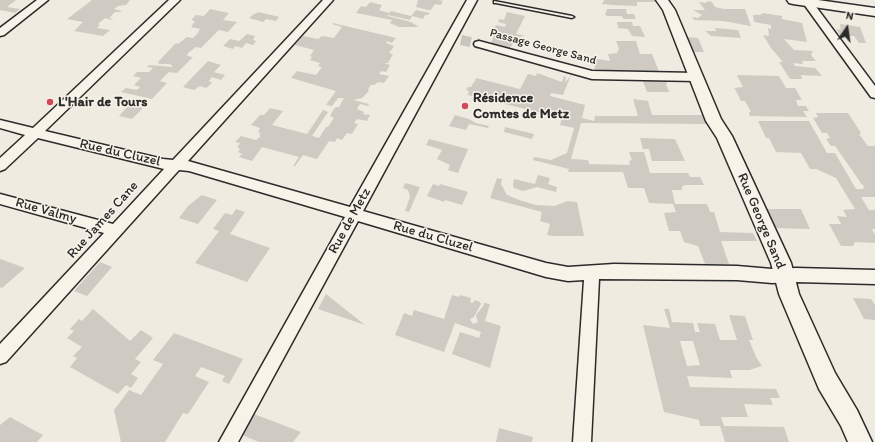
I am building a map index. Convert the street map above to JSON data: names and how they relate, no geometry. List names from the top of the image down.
{
  "streets": {
    "street": [
      "Passage George Sand",
      "Rue du Cluzel",
      "Rue Valmy",
      "Rue James Cane",
      "Rue de Metz",
      "Rue George Sand"
    ]
  },
  "crossings": [
    ["Passage George Sand", "Rue George Sand"],
    ["Rue du Cluzel", "Rue James Cane"],
    ["Rue du Cluzel", "Rue de Metz"],
    ["Rue du Cluzel", "Rue George Sand"],
    ["Rue Valmy", "Rue James Cane"]
  ],
  "places": ["L'Hair de Tours", "Résidence Comtes de Metz"],
  "north": "top"
}
